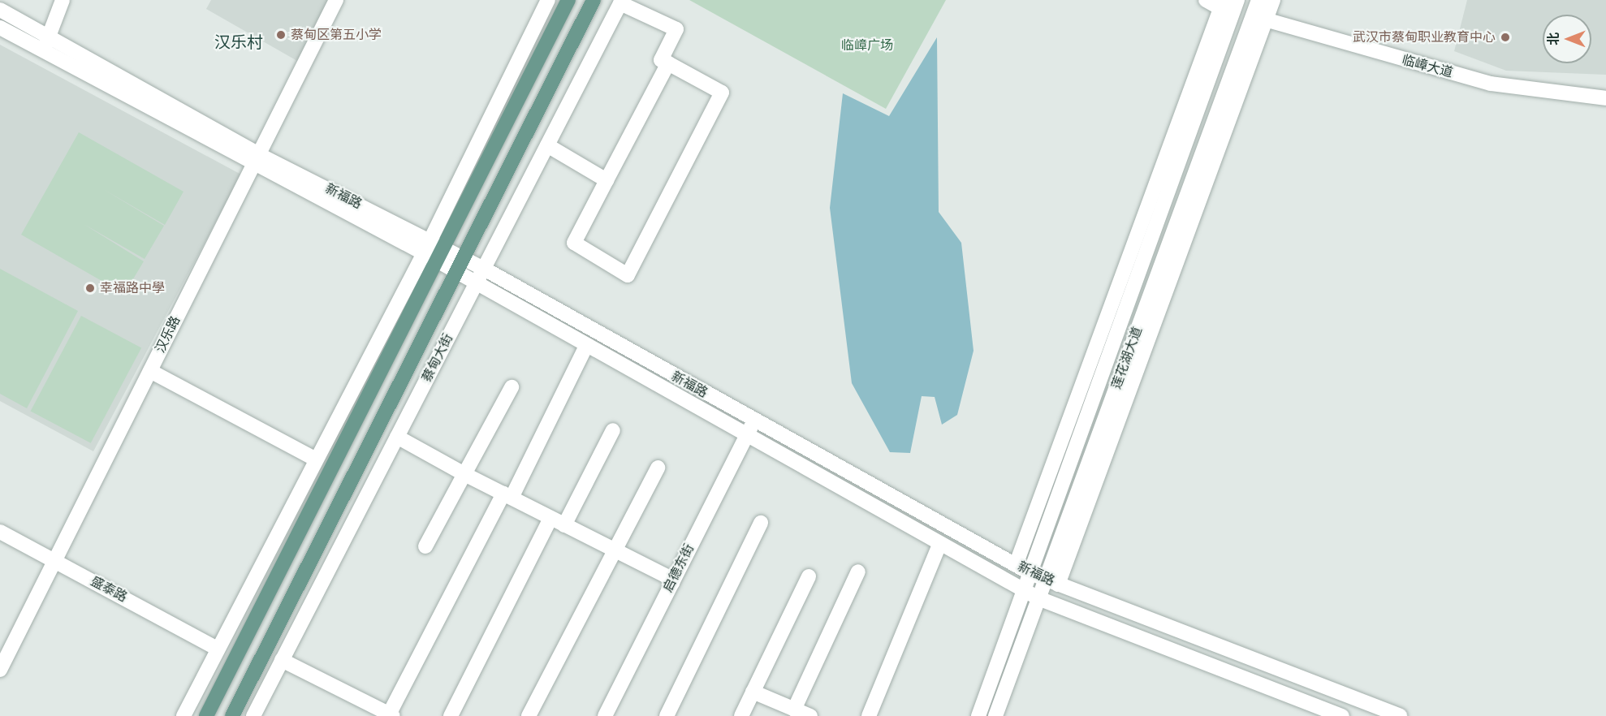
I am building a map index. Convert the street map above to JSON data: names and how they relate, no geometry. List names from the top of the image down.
{
  "streets": {
    "main road": ["蔡甸大街"],
    "street": [
      "临嶂大道",
      "新福路",
      "汉乐路",
      "莲花湖大道",
      "启德东街",
      "盛泰路"
    ]
  },
  "crossings": [
    ["临嶂大道", "莲花湖大道"],
    ["新福路", "汉乐路"],
    ["新福路", "蔡甸大街"],
    ["新福路", "莲花湖大道"],
    ["新福路", "启德东街"],
    ["汉乐路", "盛泰路"]
  ],
  "districts": ["汉乐村"],
  "parks": ["临嶂广场"],
  "places": ["蔡甸区第五小学", "武汉市蔡甸职业教育中心", "幸福路中學"],
  "north": "left"
}
